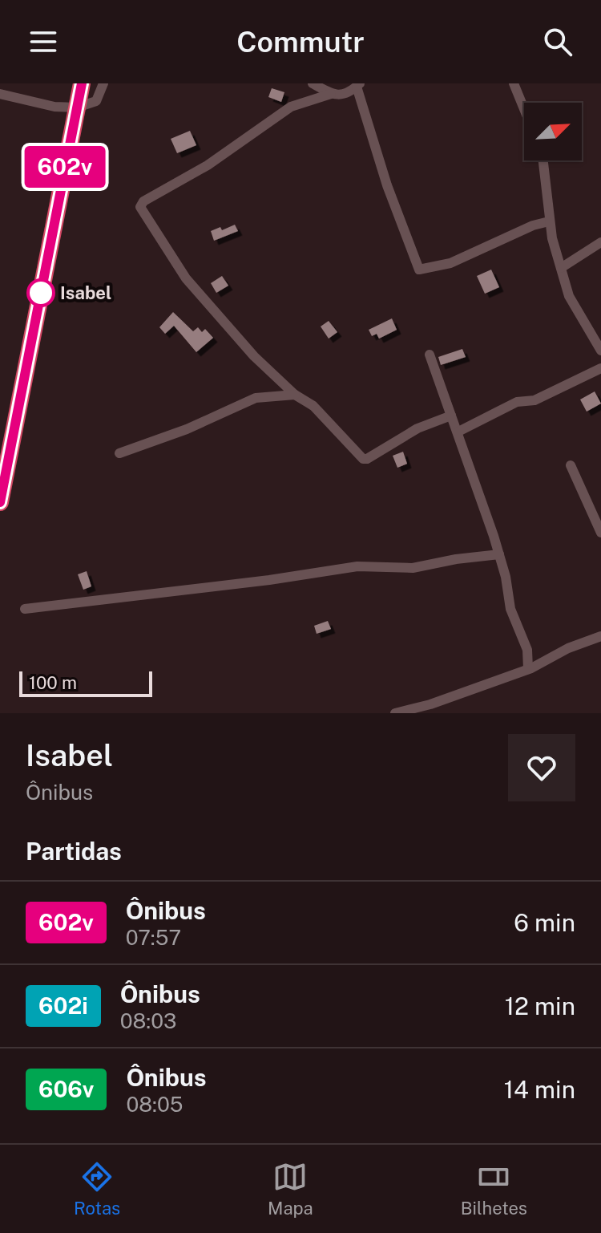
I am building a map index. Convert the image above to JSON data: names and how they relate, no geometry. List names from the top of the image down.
{
  "places": ["Isabel"],
  "lines": ["bus line 602v"],
  "scale_bar": "100 m",
  "north": "top right",
  "page": {
    "header": "Commutr",
    "on_map": "602v",
    "scale": "100 m",
    "heading": [
      ["Isabel", "Ônibus"],
      "Partidas"
    ],
    "list": [
      {
        "mark": "602v",
        "name": "Ônibus",
        "note": "07:57",
        "value": "6 min"
      },
      {
        "mark": "602i",
        "name": "Ônibus",
        "note": "08:03",
        "value": "12 min"
      },
      {
        "mark": "606v",
        "name": "Ônibus",
        "note": "08:05",
        "value": "14 min"
      }
    ],
    "tabs": ["Rotas", "Mapa", "Bilhetes"]
  }
}
